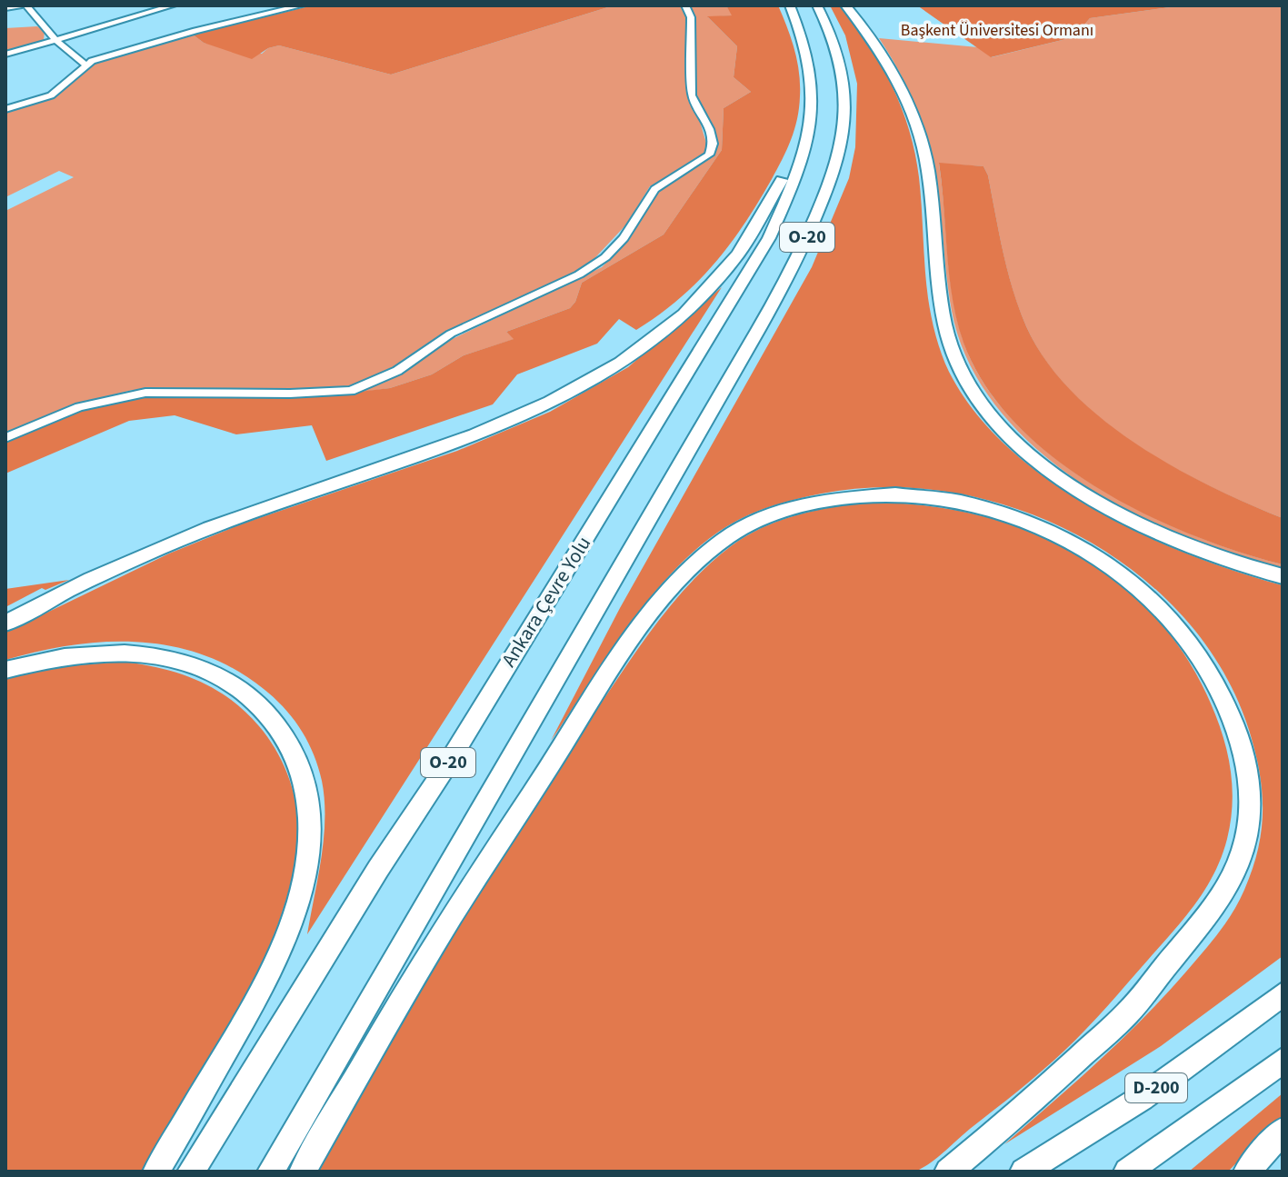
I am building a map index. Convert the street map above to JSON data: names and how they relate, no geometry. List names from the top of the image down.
{
  "streets": {
    "highway": ["O-20", "Ankara Çevre Yolu", "D-200"]
  },
  "parks": ["Başkent Üniversitesi Ormanı"]
}
